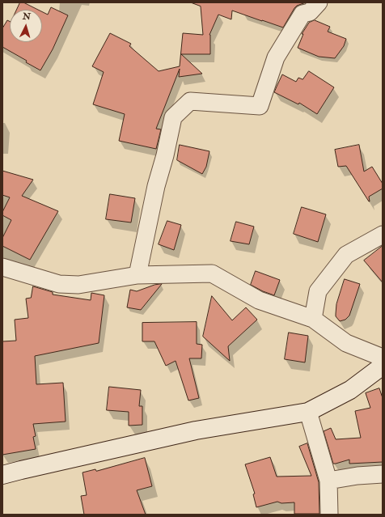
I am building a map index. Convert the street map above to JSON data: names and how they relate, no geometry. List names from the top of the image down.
{
  "north": "top"
}
